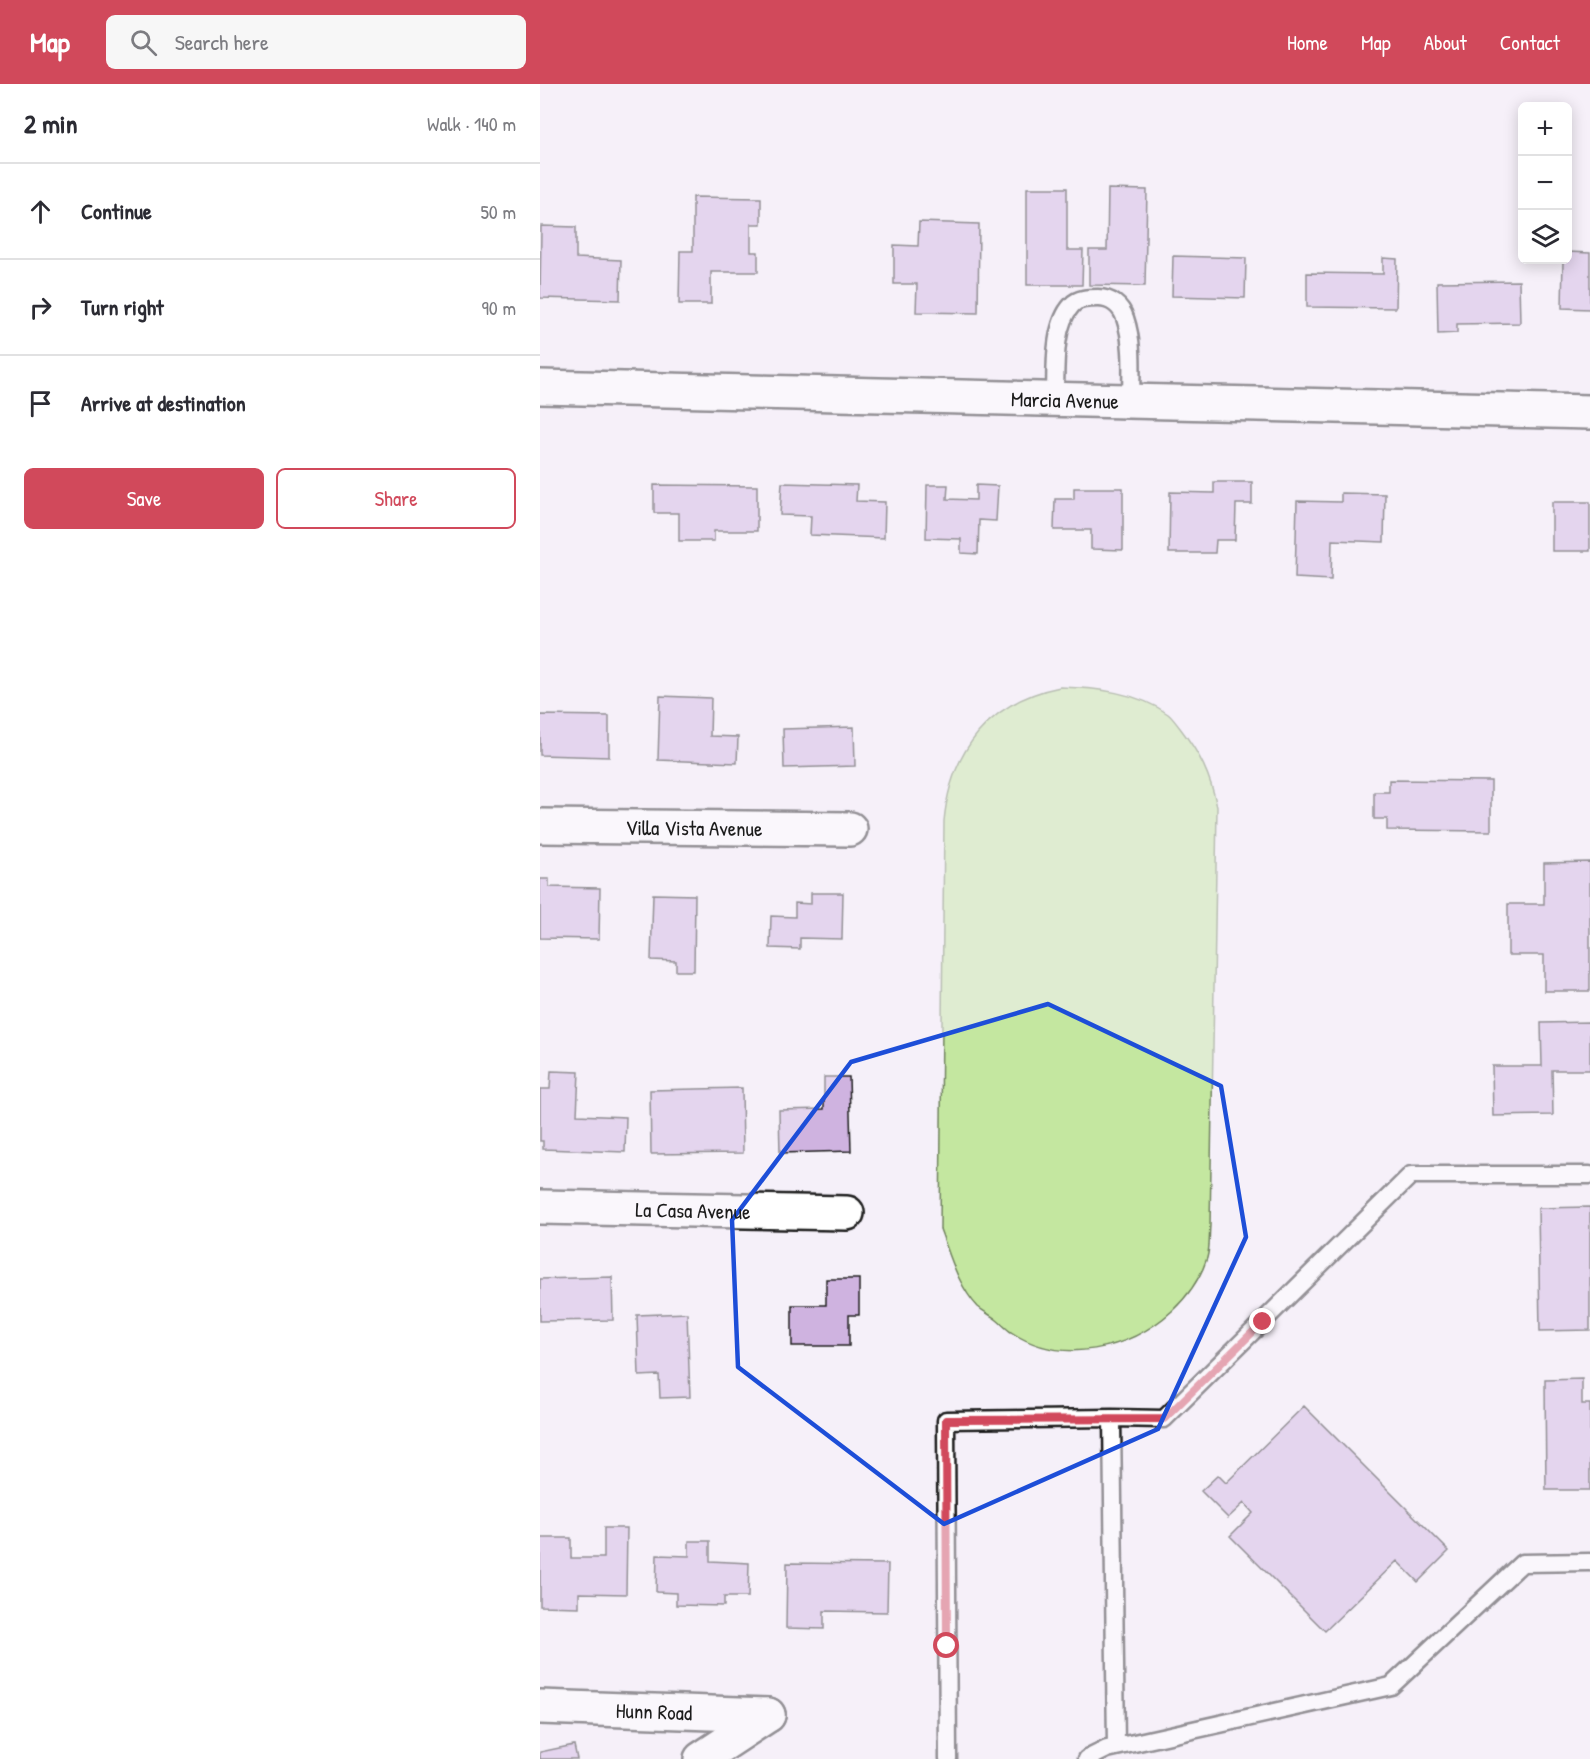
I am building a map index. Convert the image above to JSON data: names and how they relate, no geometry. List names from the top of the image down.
{
  "streets": {
    "street": [
      "Marcia Avenue",
      "Villa Vista Avenue",
      "La Casa Avenue",
      "Hunn Road"
    ]
  },
  "page": {
    "header": "Map",
    "search": "Search here",
    "nav": [
      "Home",
      "Map",
      "About",
      "Contact"
    ],
    "heading": ["2 min", "Walk · 140 m"],
    "map_buttons": ["+", "−"],
    "list": [
      ["Continue", "50 m"],
      ["Turn right", "90 m"],
      "Arrive at destination"
    ],
    "buttons": ["Save", "Share"]
  }
}
